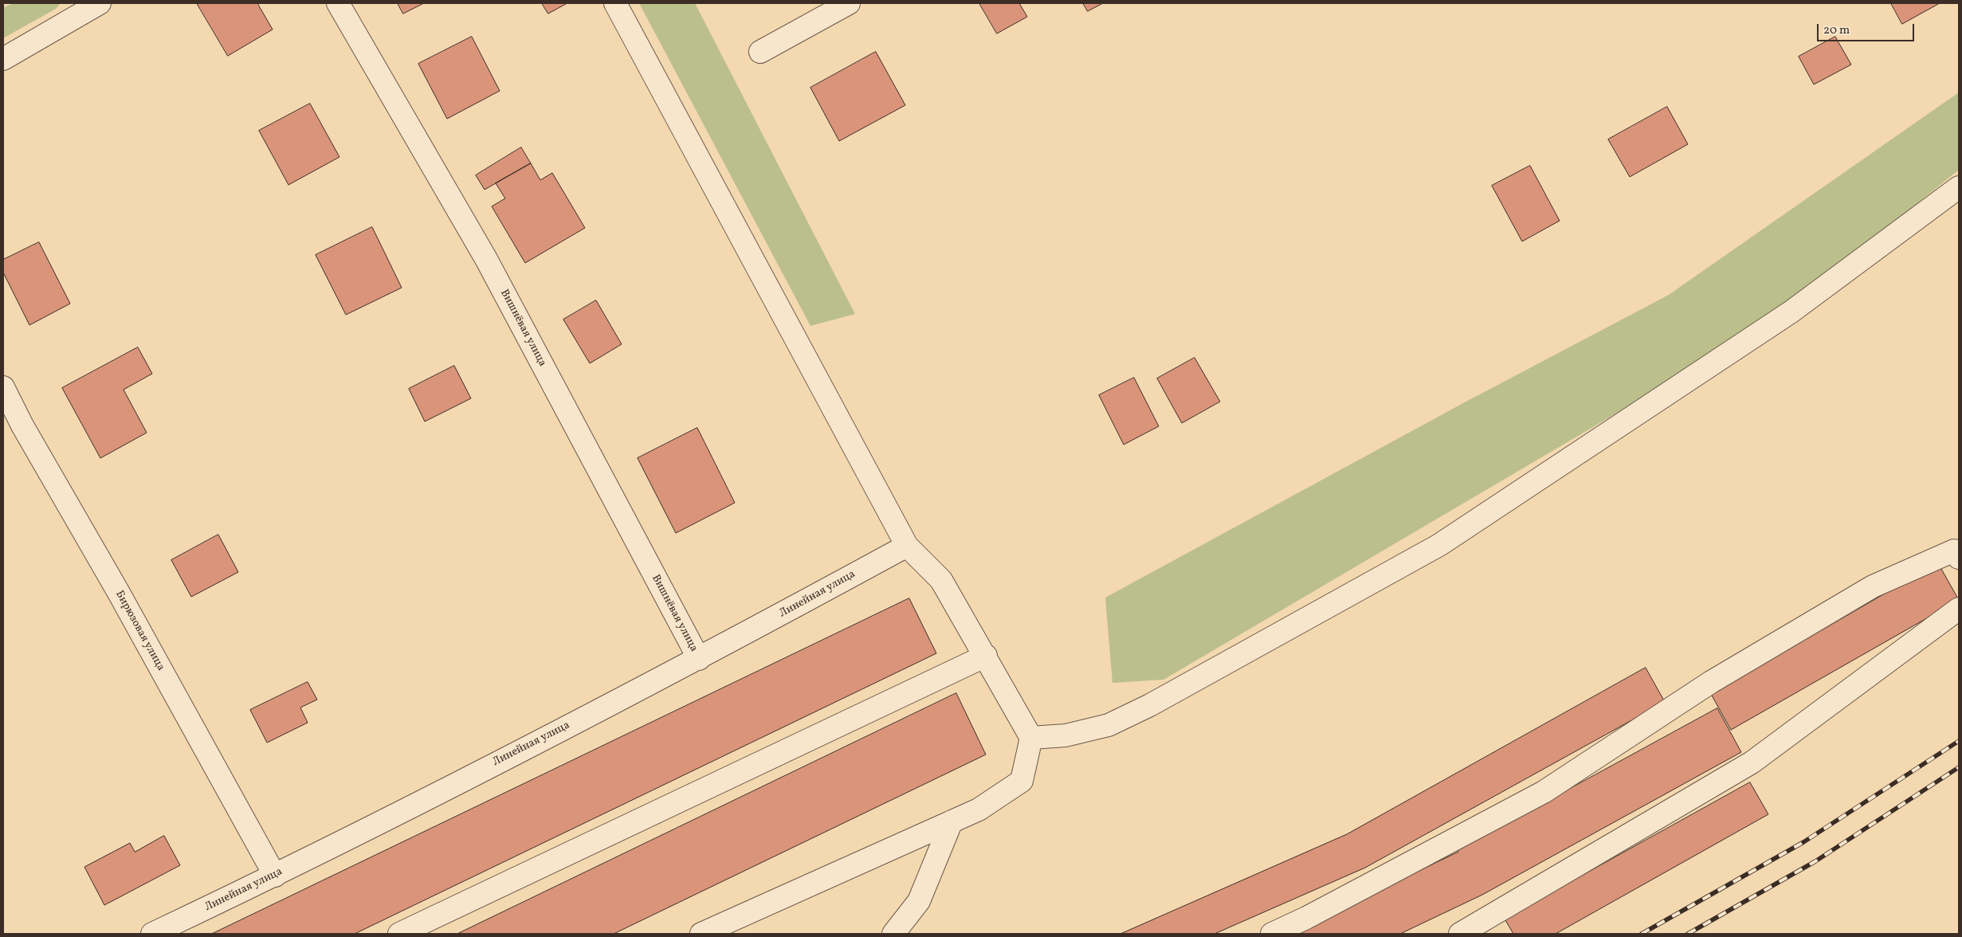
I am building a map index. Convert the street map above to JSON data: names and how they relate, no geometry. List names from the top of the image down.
{
  "streets": {
    "street": ["Вишнёвая улица", "Линейная улица", "Бирюзовая улица"]
  },
  "crossings": [
    ["Вишнёвая улица", "Линейная улица"],
    ["Линейная улица", "Бирюзовая улица"]
  ],
  "scale_bar": "20 m"
}
